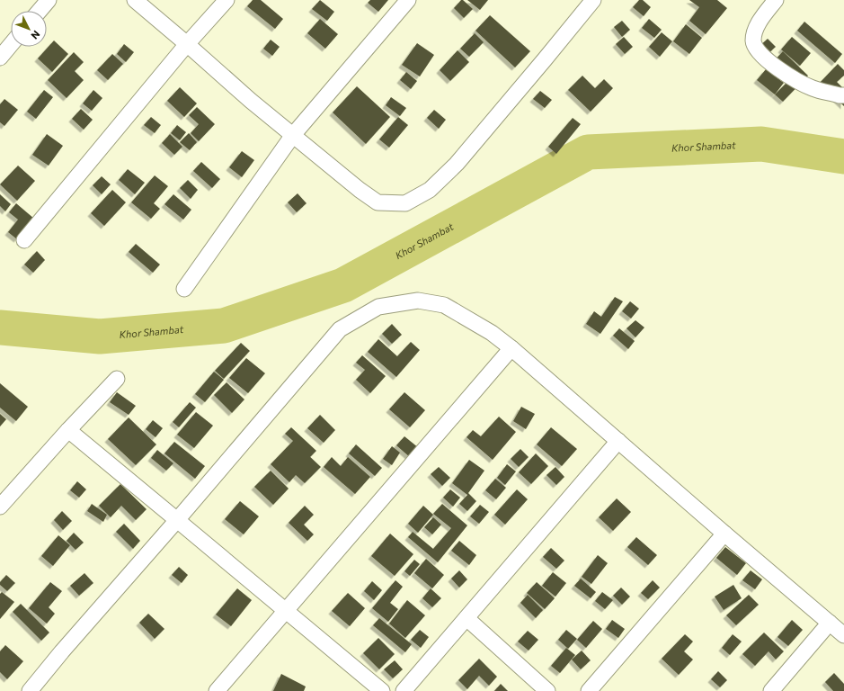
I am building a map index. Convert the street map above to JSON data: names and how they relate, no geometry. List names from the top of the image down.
{
  "water": ["Khor Shambat"],
  "north": "bottom right"
}
